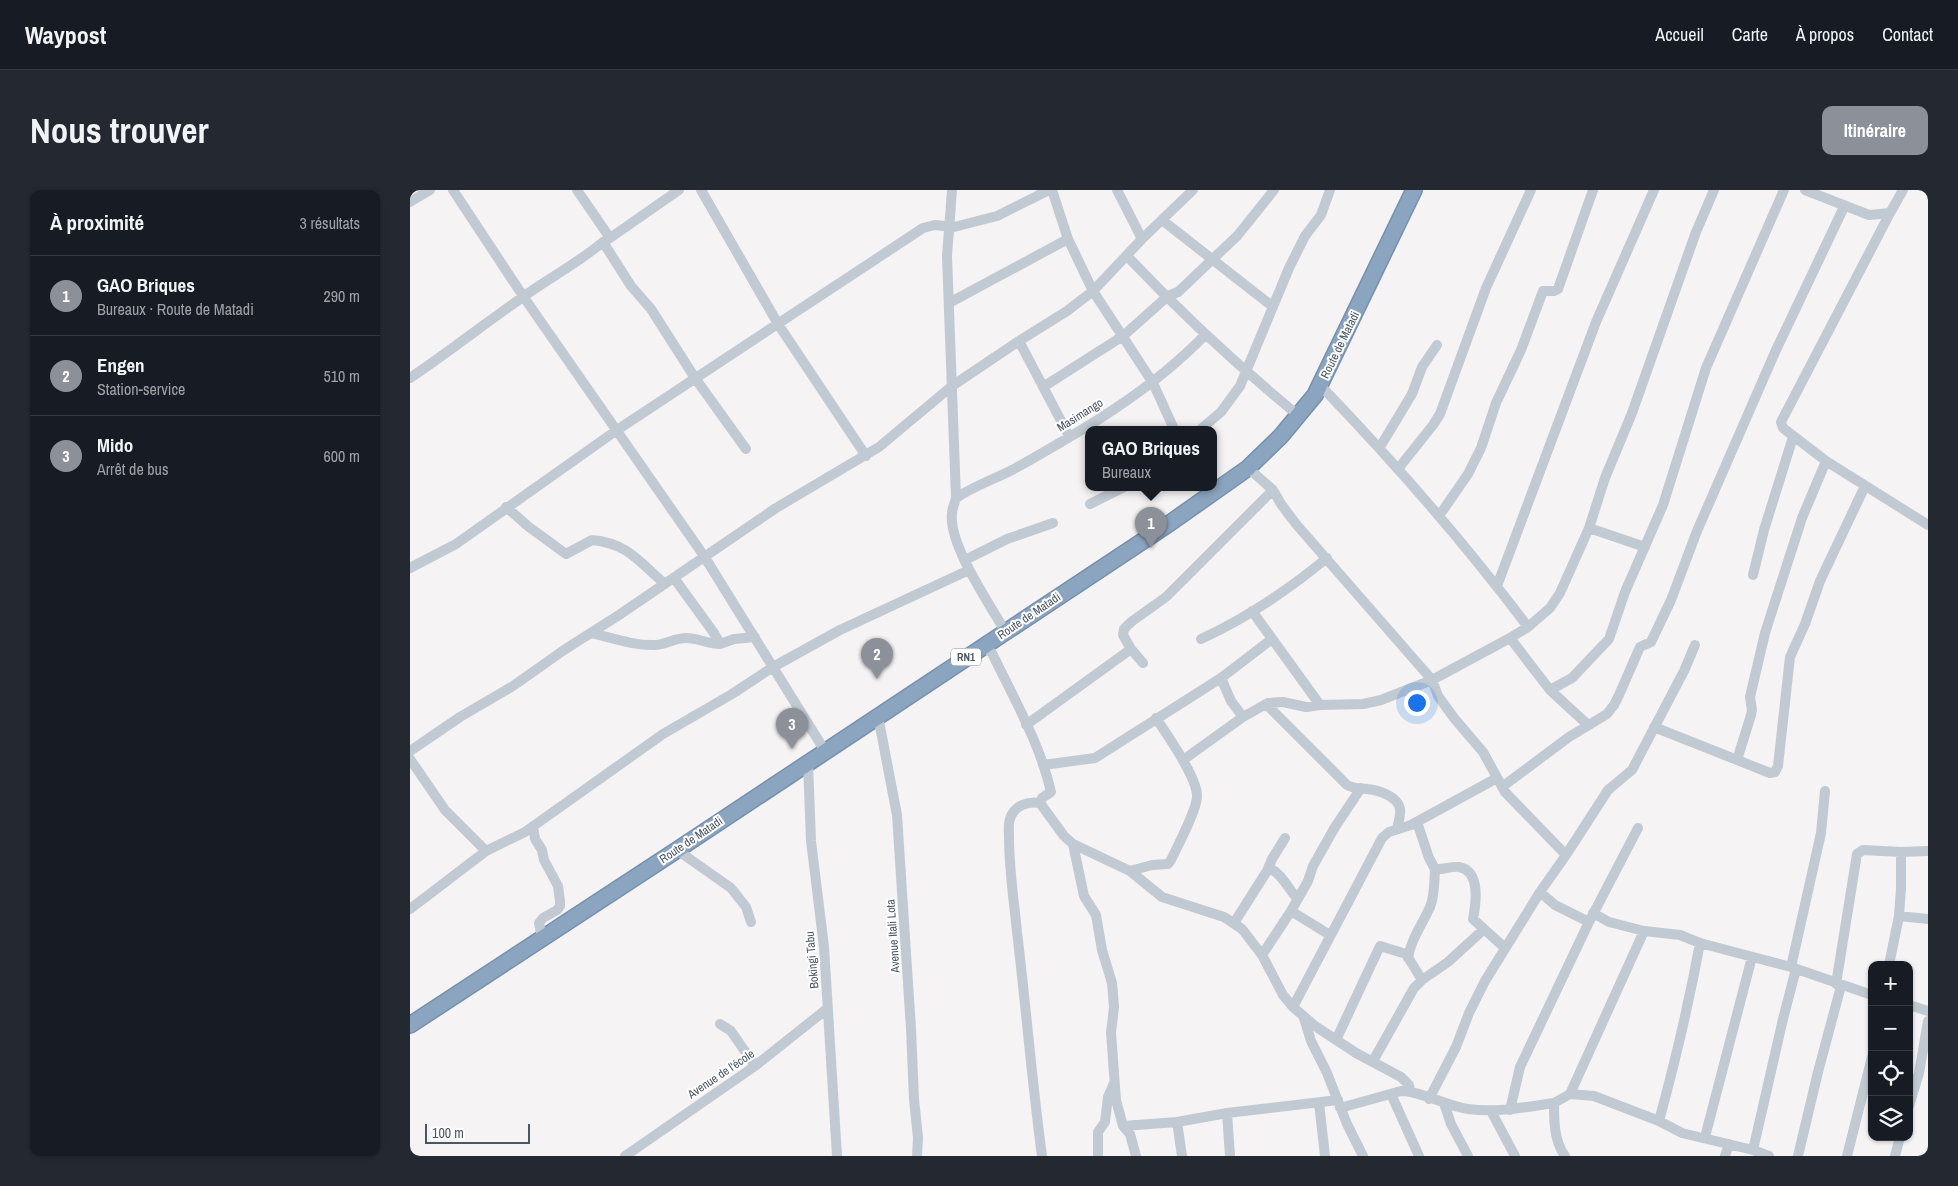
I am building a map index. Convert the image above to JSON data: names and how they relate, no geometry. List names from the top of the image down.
{
  "streets": {
    "highway": ["Route de Matadi", "RN1"],
    "street": [
      "Masimango",
      "Avenue Itali Lota",
      "Bokingi Tabu",
      "Avenue de l'école"
    ]
  },
  "crossings": [
    ["Route de Matadi", "Avenue Itali Lota"],
    ["Route de Matadi", "Bokingi Tabu"],
    ["Bokingi Tabu", "Avenue de l'école"]
  ],
  "scale_bar": "100 m",
  "page": {
    "header": "Waypost",
    "nav": [
      "Accueil",
      "Carte",
      "À propos",
      "Contact"
    ],
    "buttons": "Itinéraire",
    "title": "Nous trouver",
    "heading": ["À proximité", "3 résultats"],
    "list": [
      {
        "mark": "1",
        "name": "GAO Briques",
        "note": "Bureaux · Route de Matadi",
        "value": "290 m"
      },
      {
        "mark": "2",
        "name": "Engen",
        "note": "Station-service",
        "value": "510 m"
      },
      {
        "mark": "3",
        "name": "Mido",
        "note": "Arrêt de bus",
        "value": "600 m"
      }
    ],
    "popup": ["GAO Briques", "Bureaux"],
    "pins": ["1", "2", "3"],
    "map_buttons": ["+", "−"],
    "scale": "100 m"
  }
}
